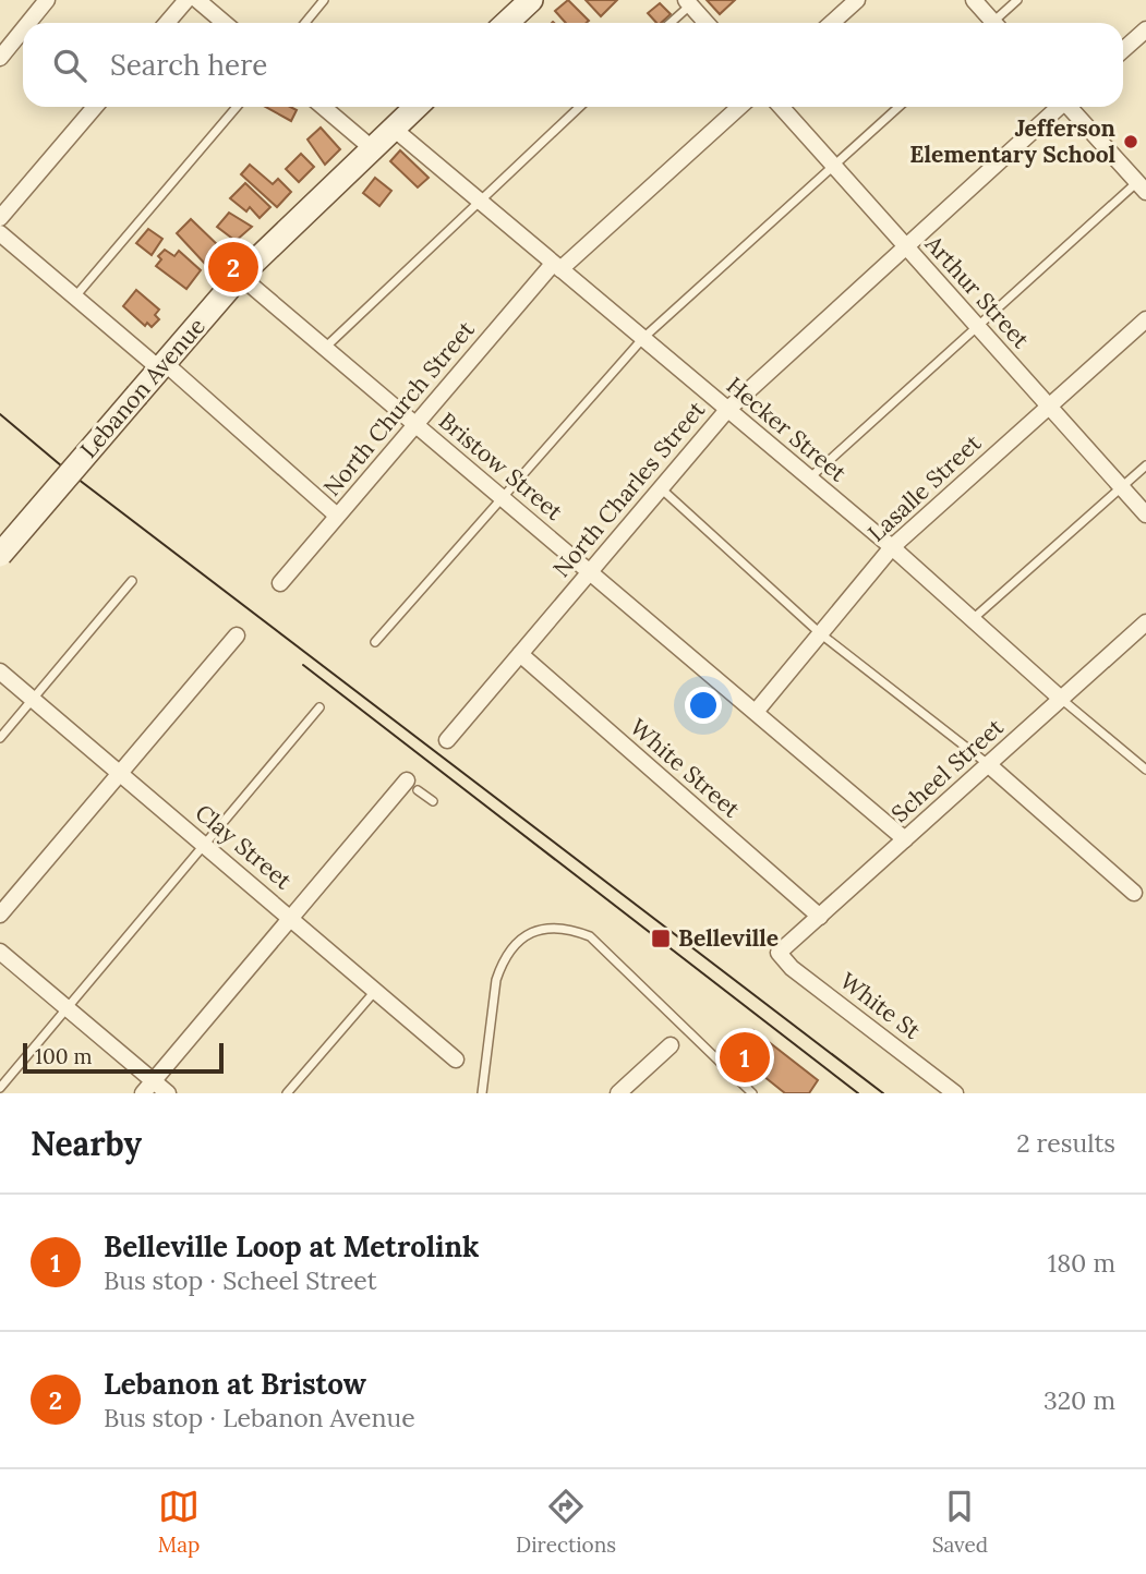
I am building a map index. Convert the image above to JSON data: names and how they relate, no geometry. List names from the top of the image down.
{
  "streets": {
    "main road": ["Lebanon Avenue"],
    "street": [
      "Arthur Street",
      "North Church Street",
      "Hecker Street",
      "Bristow Street",
      "Lasalle Street",
      "North Charles Street",
      "White Street",
      "Scheel Street",
      "Clay Street",
      "White St"
    ]
  },
  "crossings": [
    ["Arthur Street", "Lasalle Street"],
    ["Arthur Street", "North Charles Street"],
    ["Lebanon Avenue", "Hecker Street"],
    ["Lebanon Avenue", "Bristow Street"],
    ["North Church Street", "Hecker Street"],
    ["North Church Street", "Bristow Street"],
    ["Hecker Street", "Lasalle Street"],
    ["Hecker Street", "North Charles Street"],
    ["Hecker Street", "Scheel Street"],
    ["Bristow Street", "Lasalle Street"],
    ["Bristow Street", "North Charles Street"],
    ["Bristow Street", "Scheel Street"],
    ["North Charles Street", "White Street"],
    ["White Street", "Scheel Street"],
    ["Scheel Street", "White St"]
  ],
  "places": {
    "other": ["Jefferson Elementary School"],
    "transit": ["Belleville"]
  },
  "scale_bar": "100 m",
  "page": {
    "search": "Search here",
    "pins": ["2", "1"],
    "scale": "100 m",
    "heading": ["Nearby", "2 results"],
    "list": [
      {
        "mark": "1",
        "name": "Belleville Loop at Metrolink",
        "note": "Bus stop · Scheel Street",
        "value": "180 m"
      },
      {
        "mark": "2",
        "name": "Lebanon at Bristow",
        "note": "Bus stop · Lebanon Avenue",
        "value": "320 m"
      }
    ],
    "nav": ["Map", "Directions", "Saved"]
  }
}
